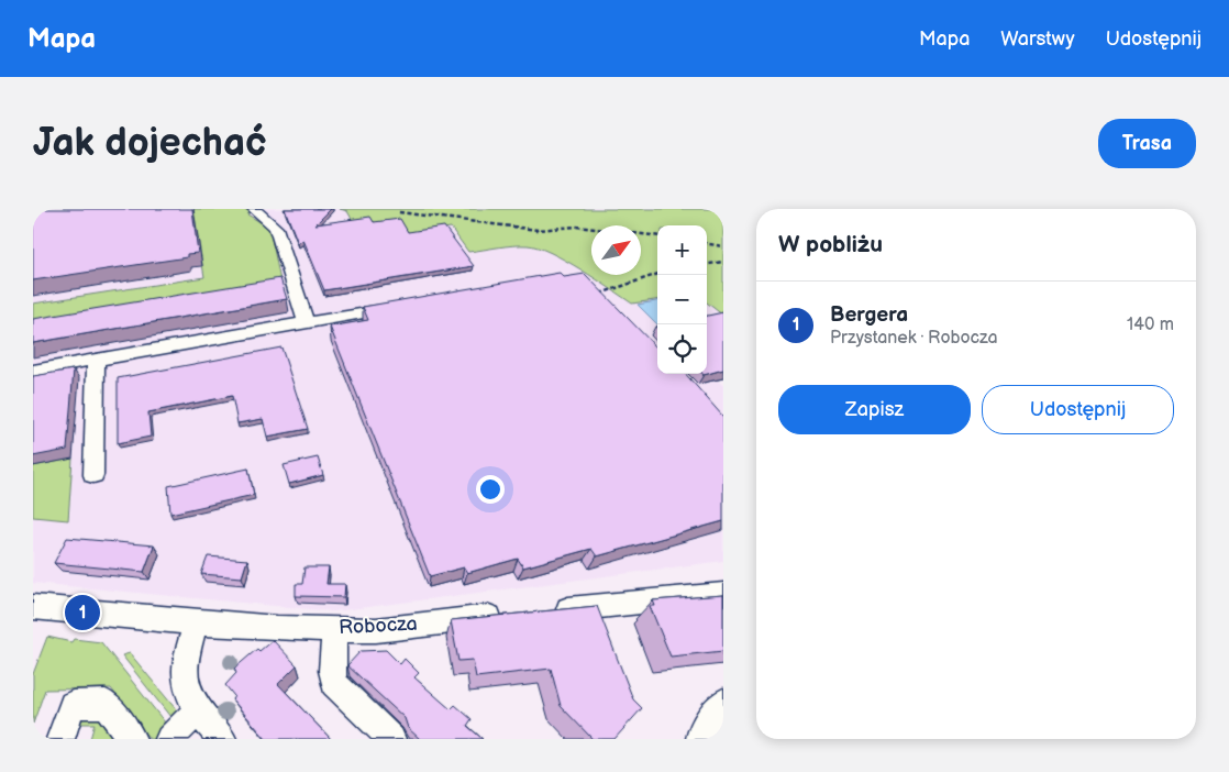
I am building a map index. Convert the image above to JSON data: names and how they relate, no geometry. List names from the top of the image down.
{
  "streets": {
    "street": ["Robocza"]
  },
  "north": "top right",
  "page": {
    "header": "Mapa",
    "nav": ["Mapa", "Warstwy", "Udostępnij"],
    "buttons": [
      "Trasa",
      ["Zapisz", "Udostępnij"]
    ],
    "title": "Jak dojechać",
    "heading": "W pobliżu",
    "map_buttons": ["+", "−"],
    "list": [
      {
        "mark": "1",
        "name": "Bergera",
        "note": "Przystanek · Robocza",
        "value": "140 m"
      }
    ],
    "pins": "1"
  }
}
